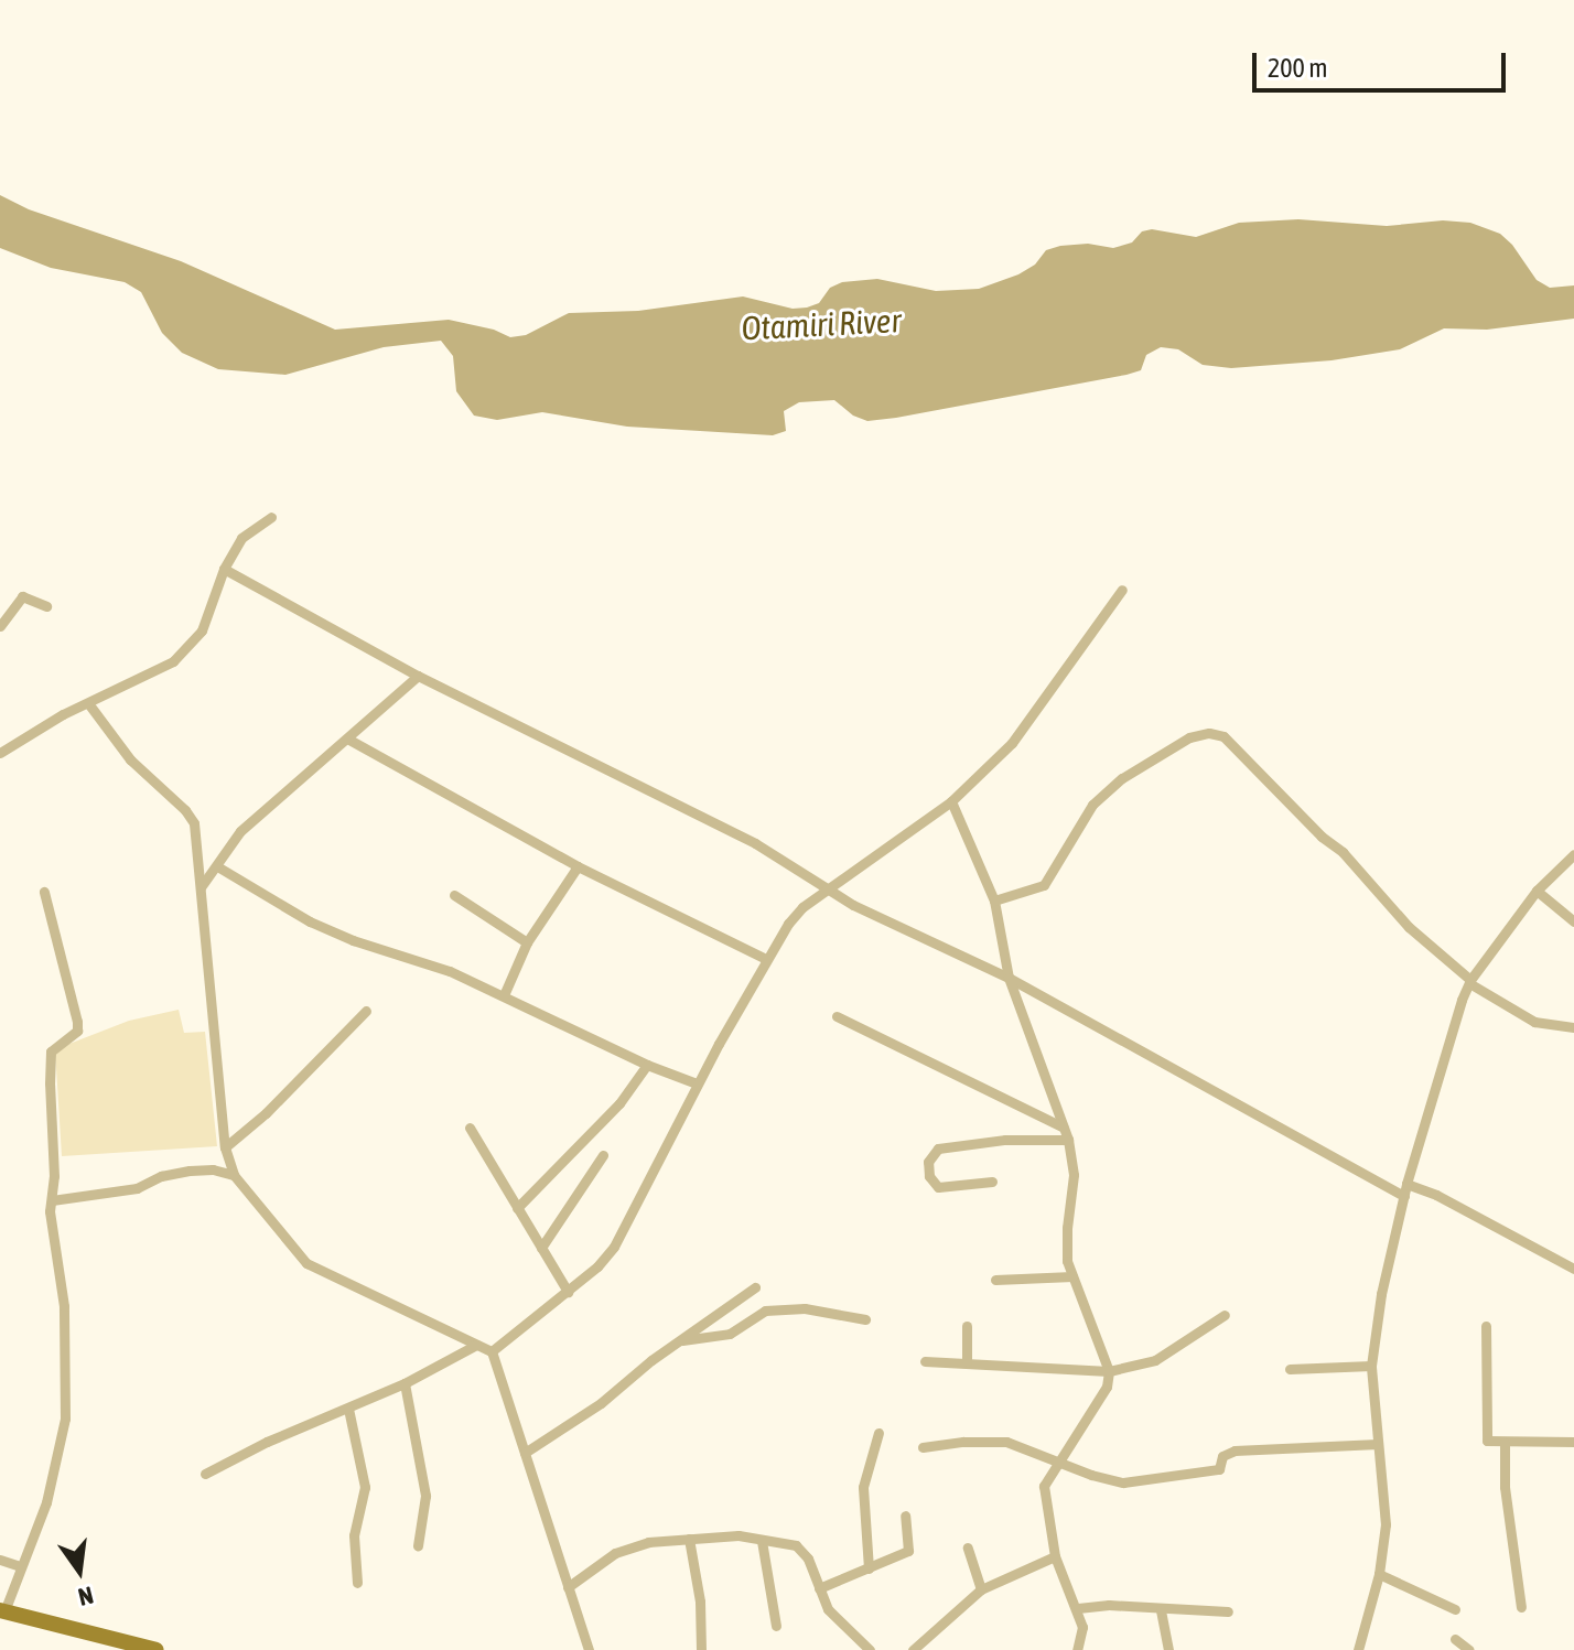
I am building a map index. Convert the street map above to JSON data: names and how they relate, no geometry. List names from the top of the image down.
{
  "water": ["Otamiri River"],
  "scale_bar": "200 m",
  "north": "bottom"
}
